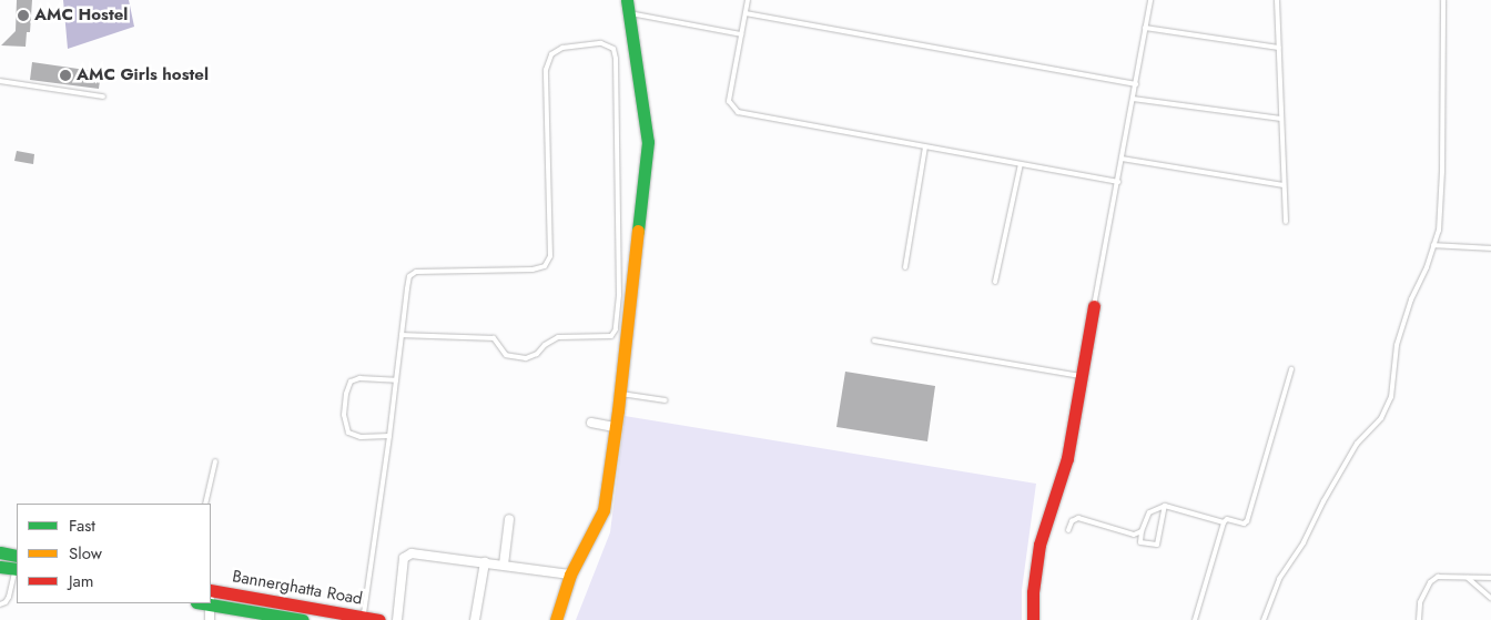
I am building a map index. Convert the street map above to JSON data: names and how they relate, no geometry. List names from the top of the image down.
{
  "streets": {
    "street": ["Bannerghatta Road"]
  },
  "places": ["AMC Hostel", "AMC Girls hostel"],
  "legend": ["Fast", "Slow", "Jam"]
}
